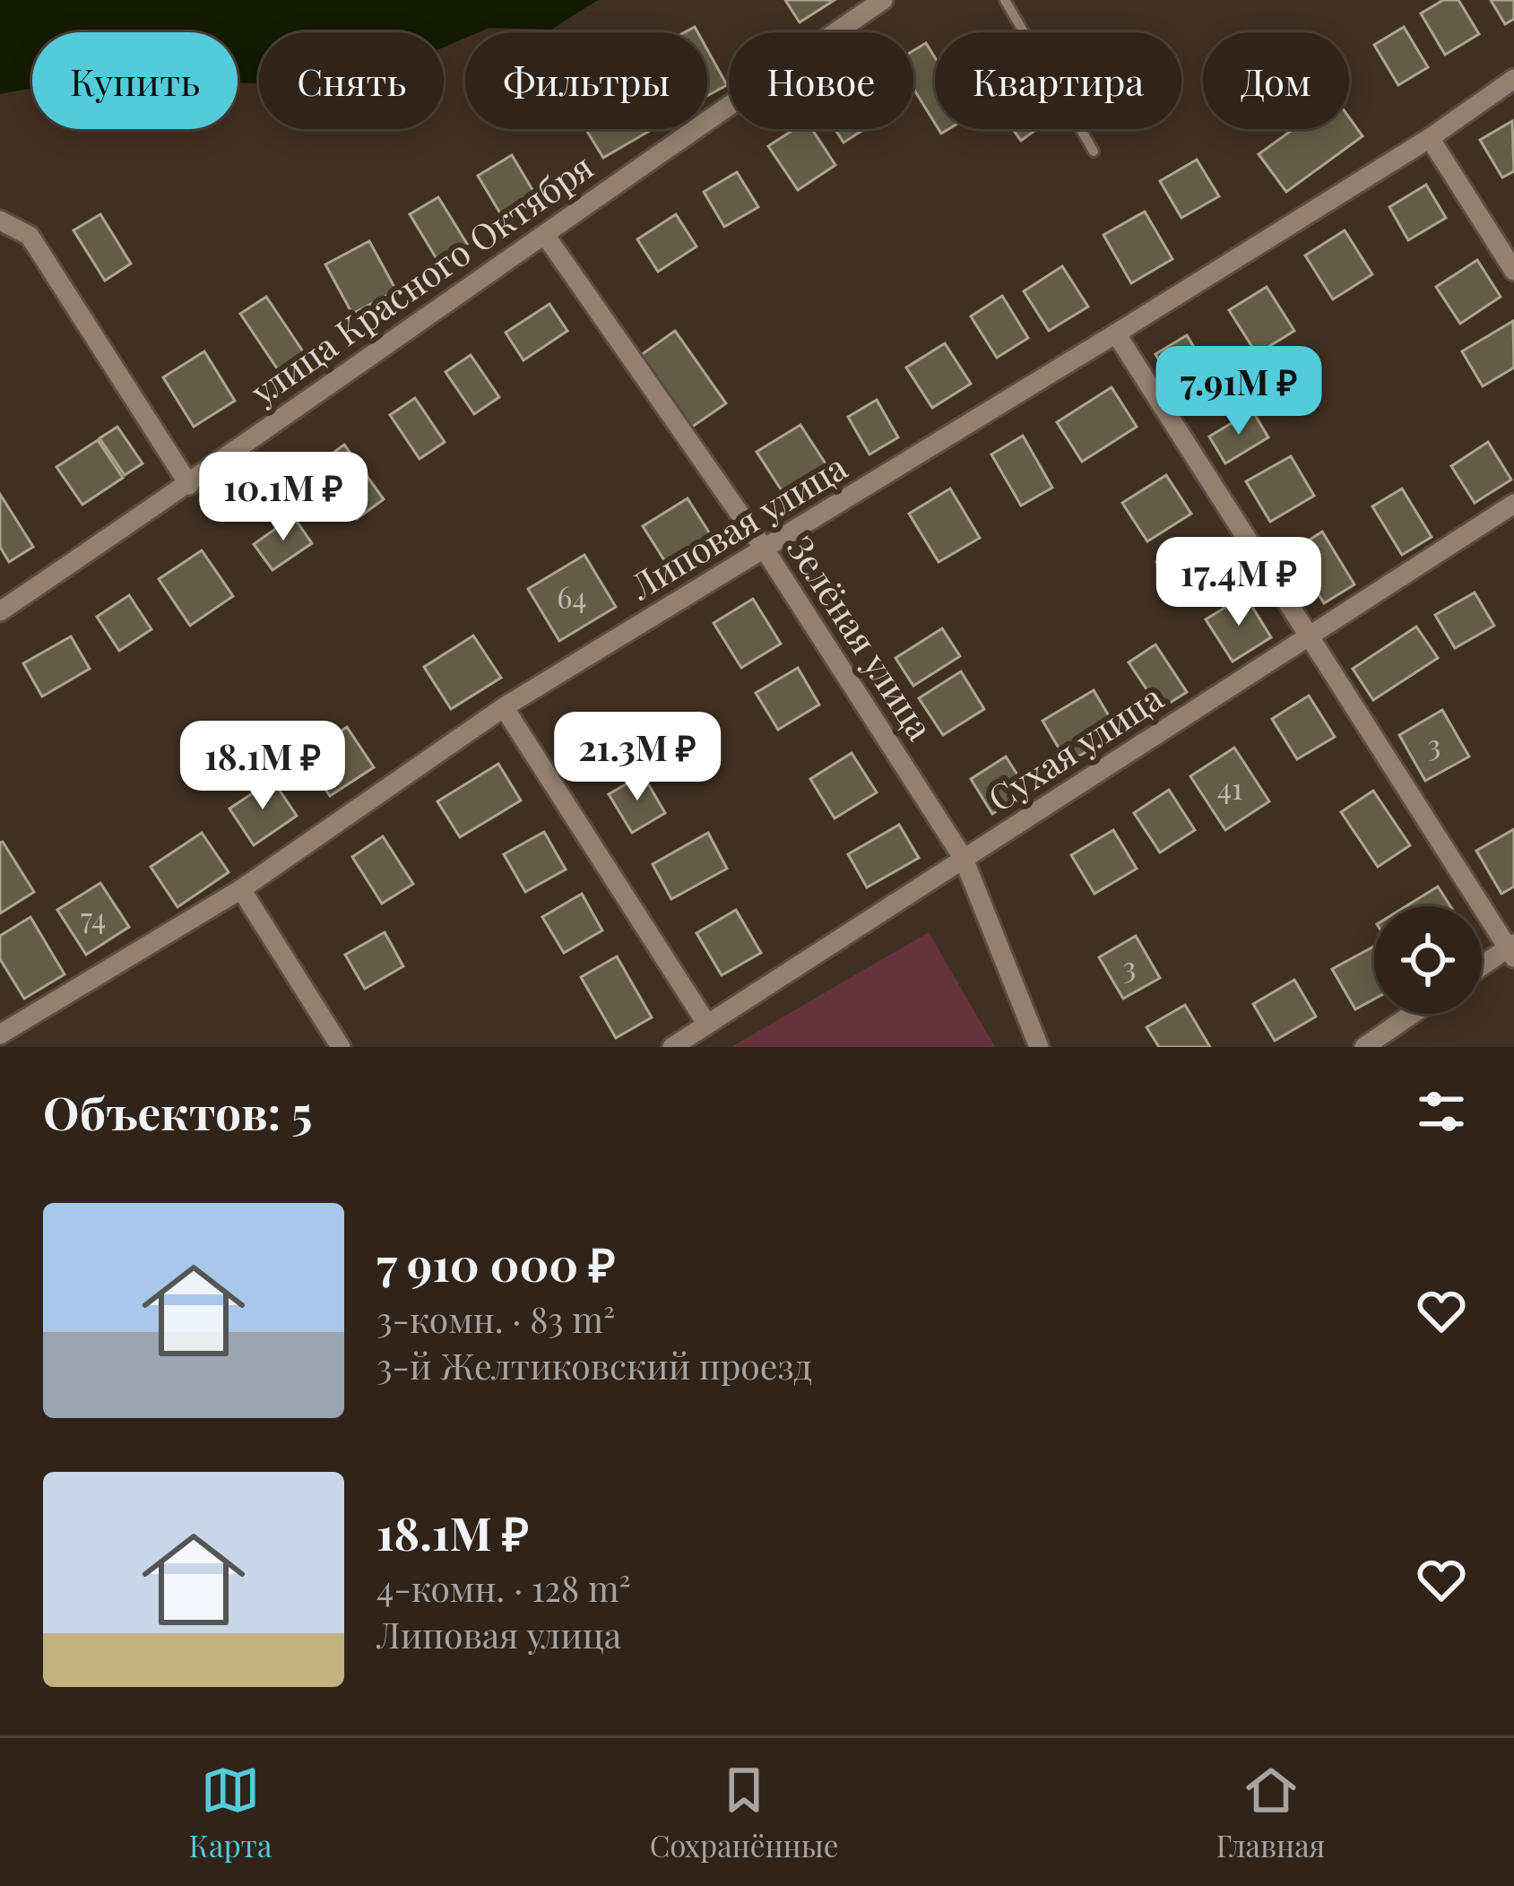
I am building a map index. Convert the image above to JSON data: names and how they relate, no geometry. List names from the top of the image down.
{
  "streets": {
    "street": [
      "улица Красного Октября",
      "Липовая улица",
      "Зелёная улица",
      "Сухая улица"
    ]
  },
  "crossings": [
    ["улица Красного Октября", "Зелёная улица"],
    ["Липовая улица", "Зелёная улица"],
    ["Зелёная улица", "Сухая улица"]
  ],
  "house_numbers": [
    "64",
    "3",
    "41",
    "74",
    "3"
  ],
  "page": {
    "chip": [
      "Купить",
      "Снять",
      "Фильтры",
      "Новое",
      "Квартира",
      "Дом"
    ],
    "price": [
      "7.91M ₽",
      "10.1M ₽",
      "17.4M ₽",
      "21.3M ₽",
      "18.1M ₽"
    ],
    "heading": "Объектов: 5",
    "list": [
      {
        "name": "7 910 000 ₽",
        "note": "3-комн. · 83 m² · 3-й Желтиковский проезд"
      },
      {
        "name": "18.1M ₽",
        "note": "4-комн. · 128 m² · Липовая улица"
      }
    ],
    "tabs": ["Карта", "Сохранённые", "Главная"]
  }
}
